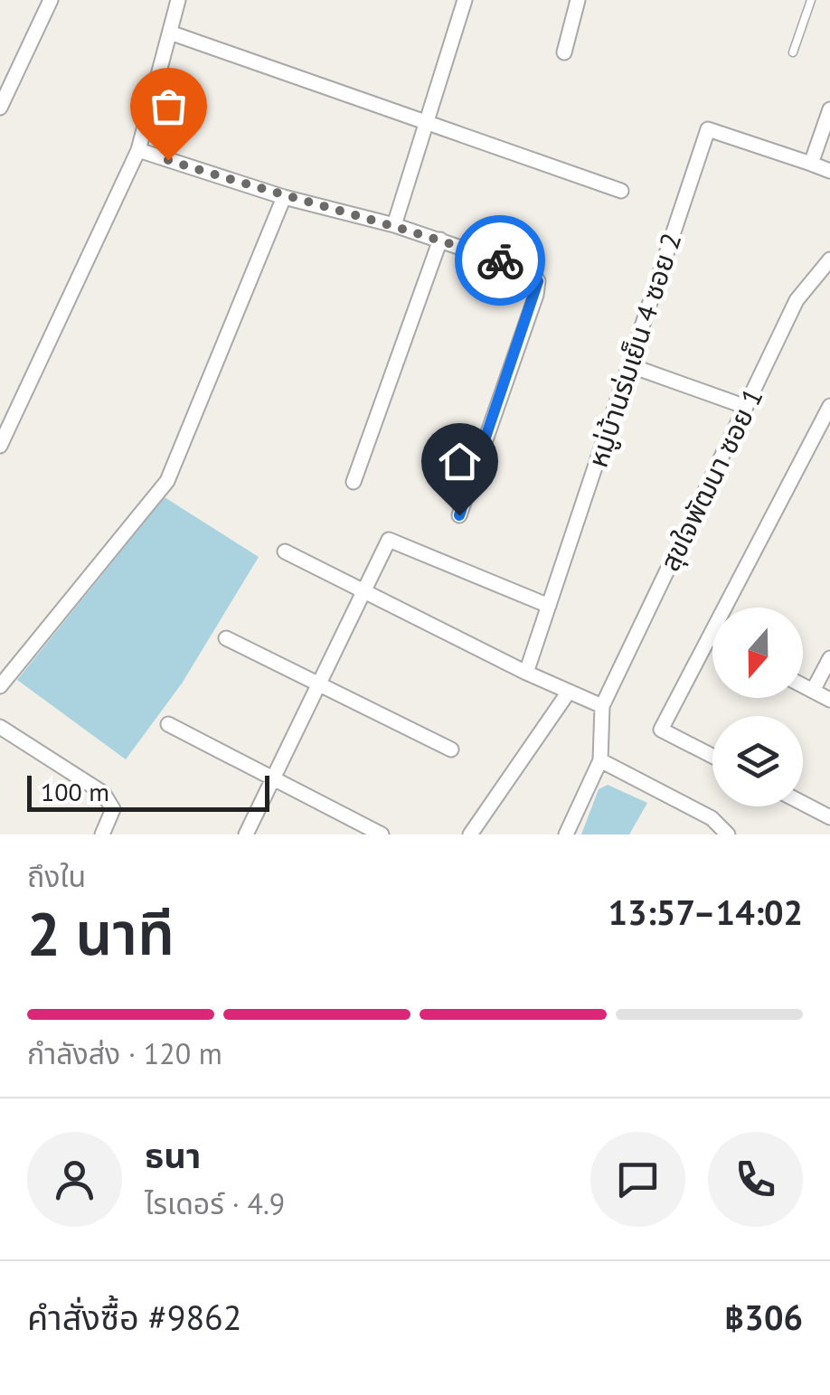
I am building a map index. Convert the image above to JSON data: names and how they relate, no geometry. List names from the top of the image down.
{
  "streets": {
    "street": ["หมู่บ้านร่มเย็น 4 ซอย 2", "สุขใจพัฒนา ซอย 1"]
  },
  "scale_bar": "100 m",
  "north": "bottom",
  "page": {
    "scale": "100 m",
    "heading": ["2 นาที", "ถึงใน", "13:57–14:02"],
    "panel": [
      "ธนา",
      "ไรเดอร์ · 4.9",
      "คำสั่งซื้อ #9862",
      "฿306"
    ],
    "bar": "กำลังส่ง · 120 m"
  }
}
